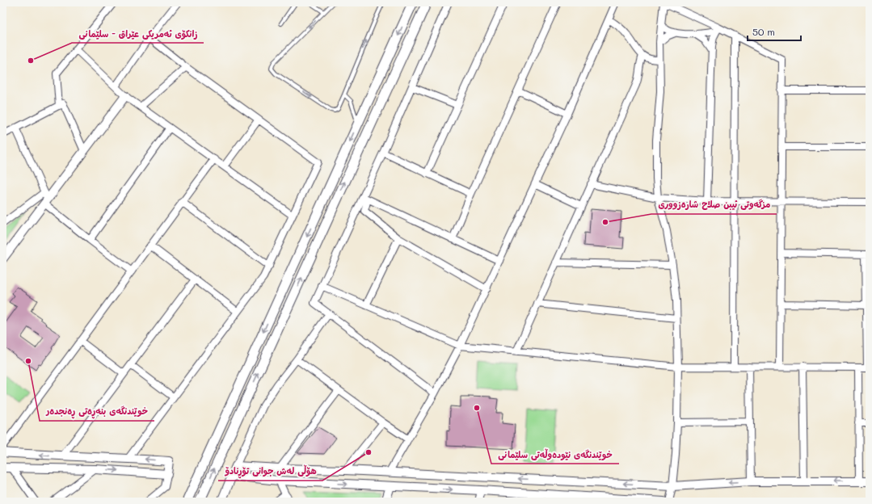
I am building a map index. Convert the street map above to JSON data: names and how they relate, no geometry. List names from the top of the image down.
{
  "places": [
    "زانکۆی ئەمریکی عێراق - سلێمانی",
    "مزگەوتی ئیبن صلاح شارەزووری",
    "خوێندنگەی بنەڕەتی ڕەنجدەر",
    "خوێندنگەی نێوده‌وڵه‌تی سلێمانی",
    "ھۆڵی لەش جوانی تۆڕنادۆ"
  ],
  "scale_bar": "50 m"
}
